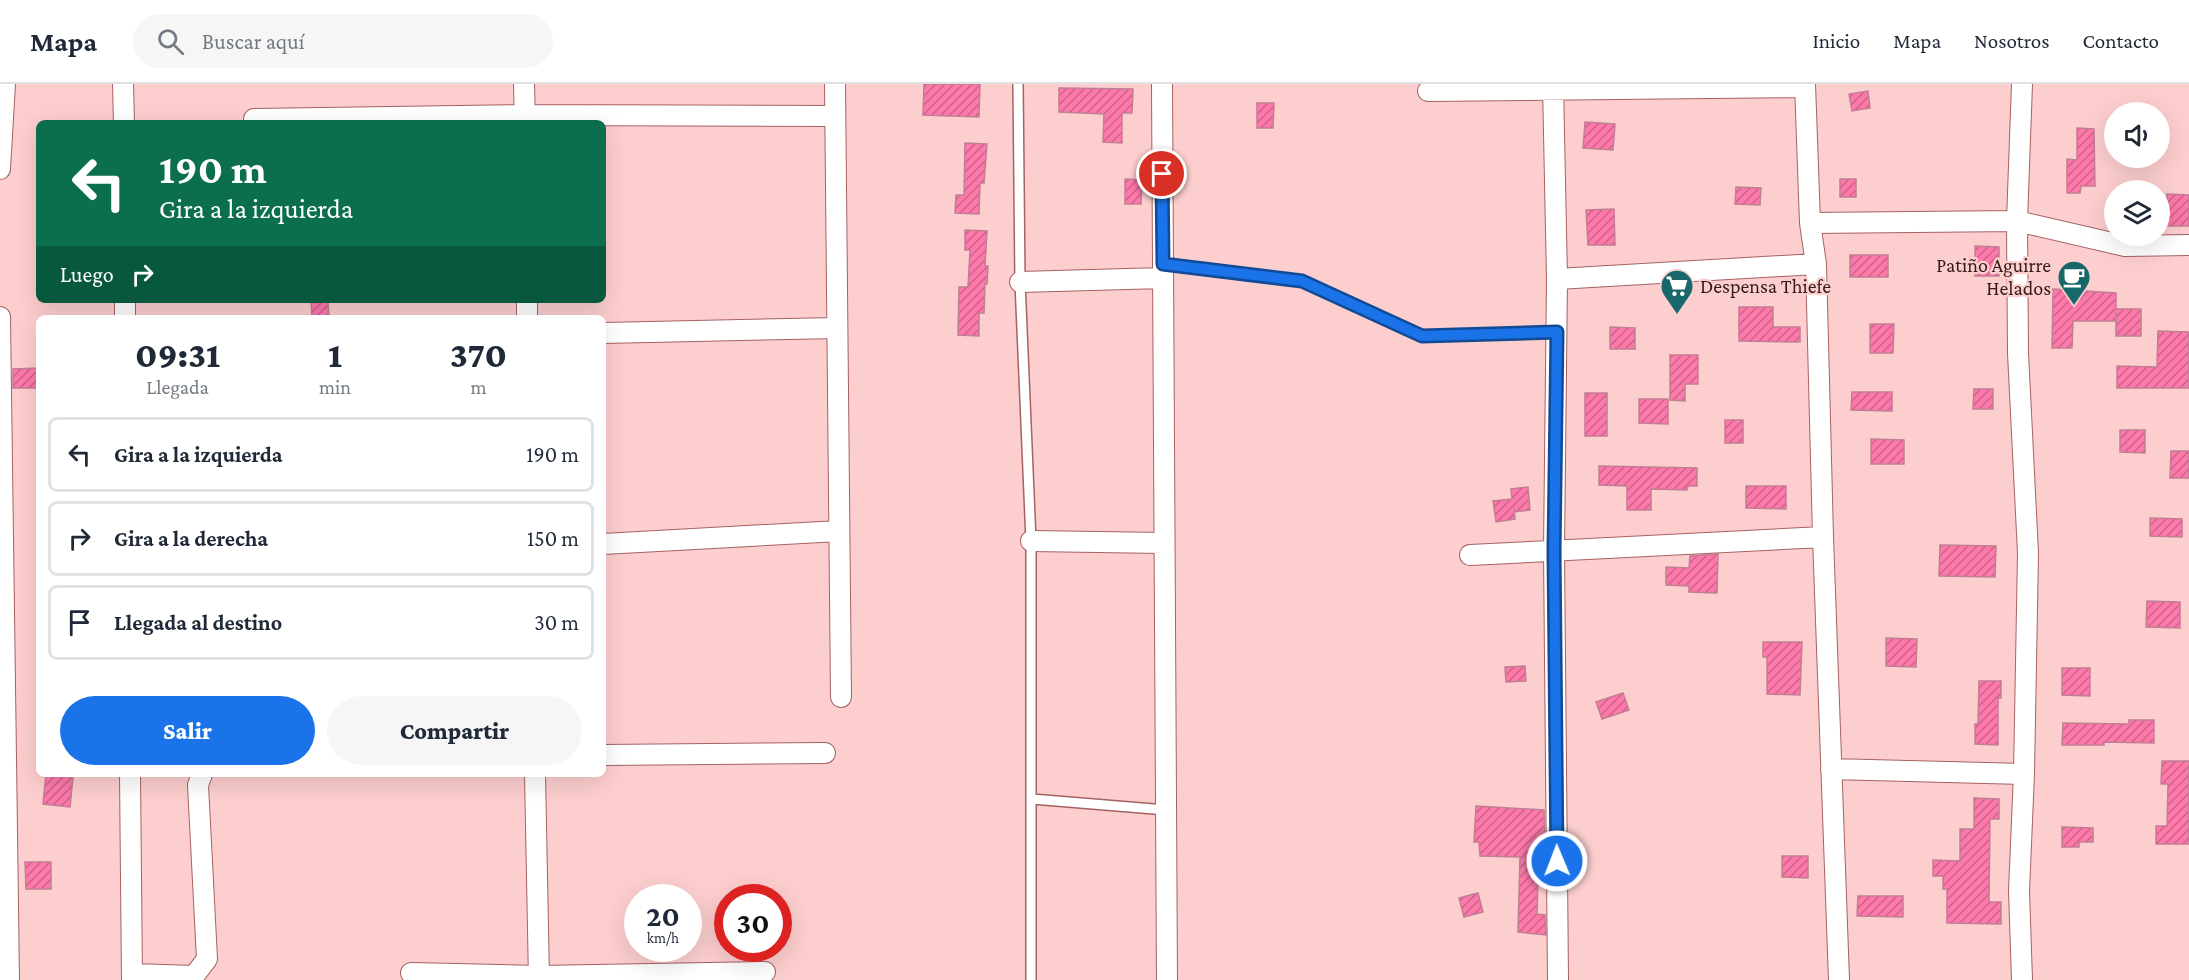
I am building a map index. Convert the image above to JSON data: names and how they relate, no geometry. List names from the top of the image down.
{
  "places": {
    "cafe": ["Patiño Aguirre Helados"],
    "supermarket": ["Despensa Thiefe"]
  },
  "page": {
    "header": "Mapa",
    "search": "Buscar aquí",
    "nav": [
      "Inicio",
      "Mapa",
      "Nosotros",
      "Contacto"
    ],
    "turn": ["190 m", "Gira a la izquierda"],
    "then": "Luego",
    "eta": [
      "09:31",
      "Llegada",
      "1",
      "min",
      "370",
      "m"
    ],
    "list": [
      {
        "name": "Gira a la izquierda",
        "value": "190 m"
      },
      {
        "name": "Gira a la derecha",
        "value": "150 m"
      },
      {
        "name": "Llegada al destino",
        "value": "30 m"
      }
    ],
    "buttons": ["Salir", "Compartir"],
    "speed": "20 km/h",
    "limit": "30"
  }
}
